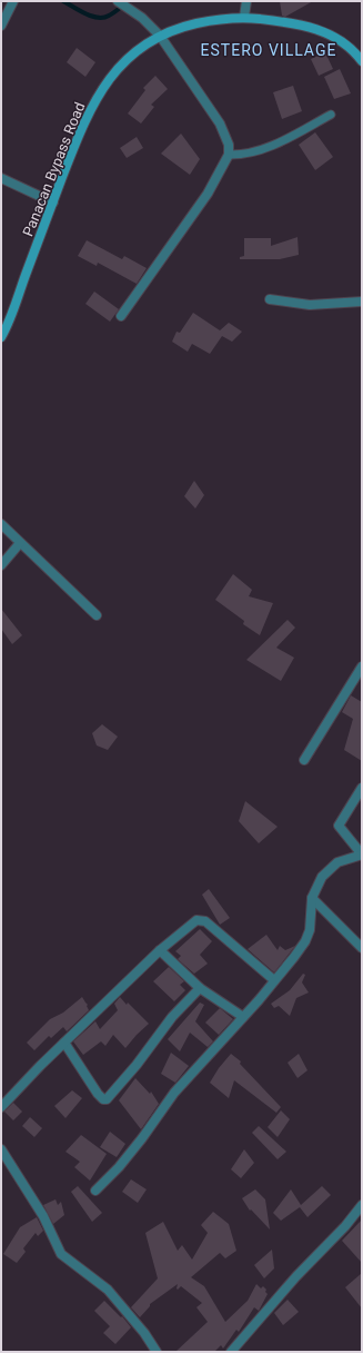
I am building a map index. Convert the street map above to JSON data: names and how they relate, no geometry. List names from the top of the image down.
{
  "streets": {
    "main road": ["Panacan Bypass Road"]
  },
  "districts": ["ESTERO VILLAGE"]
}
